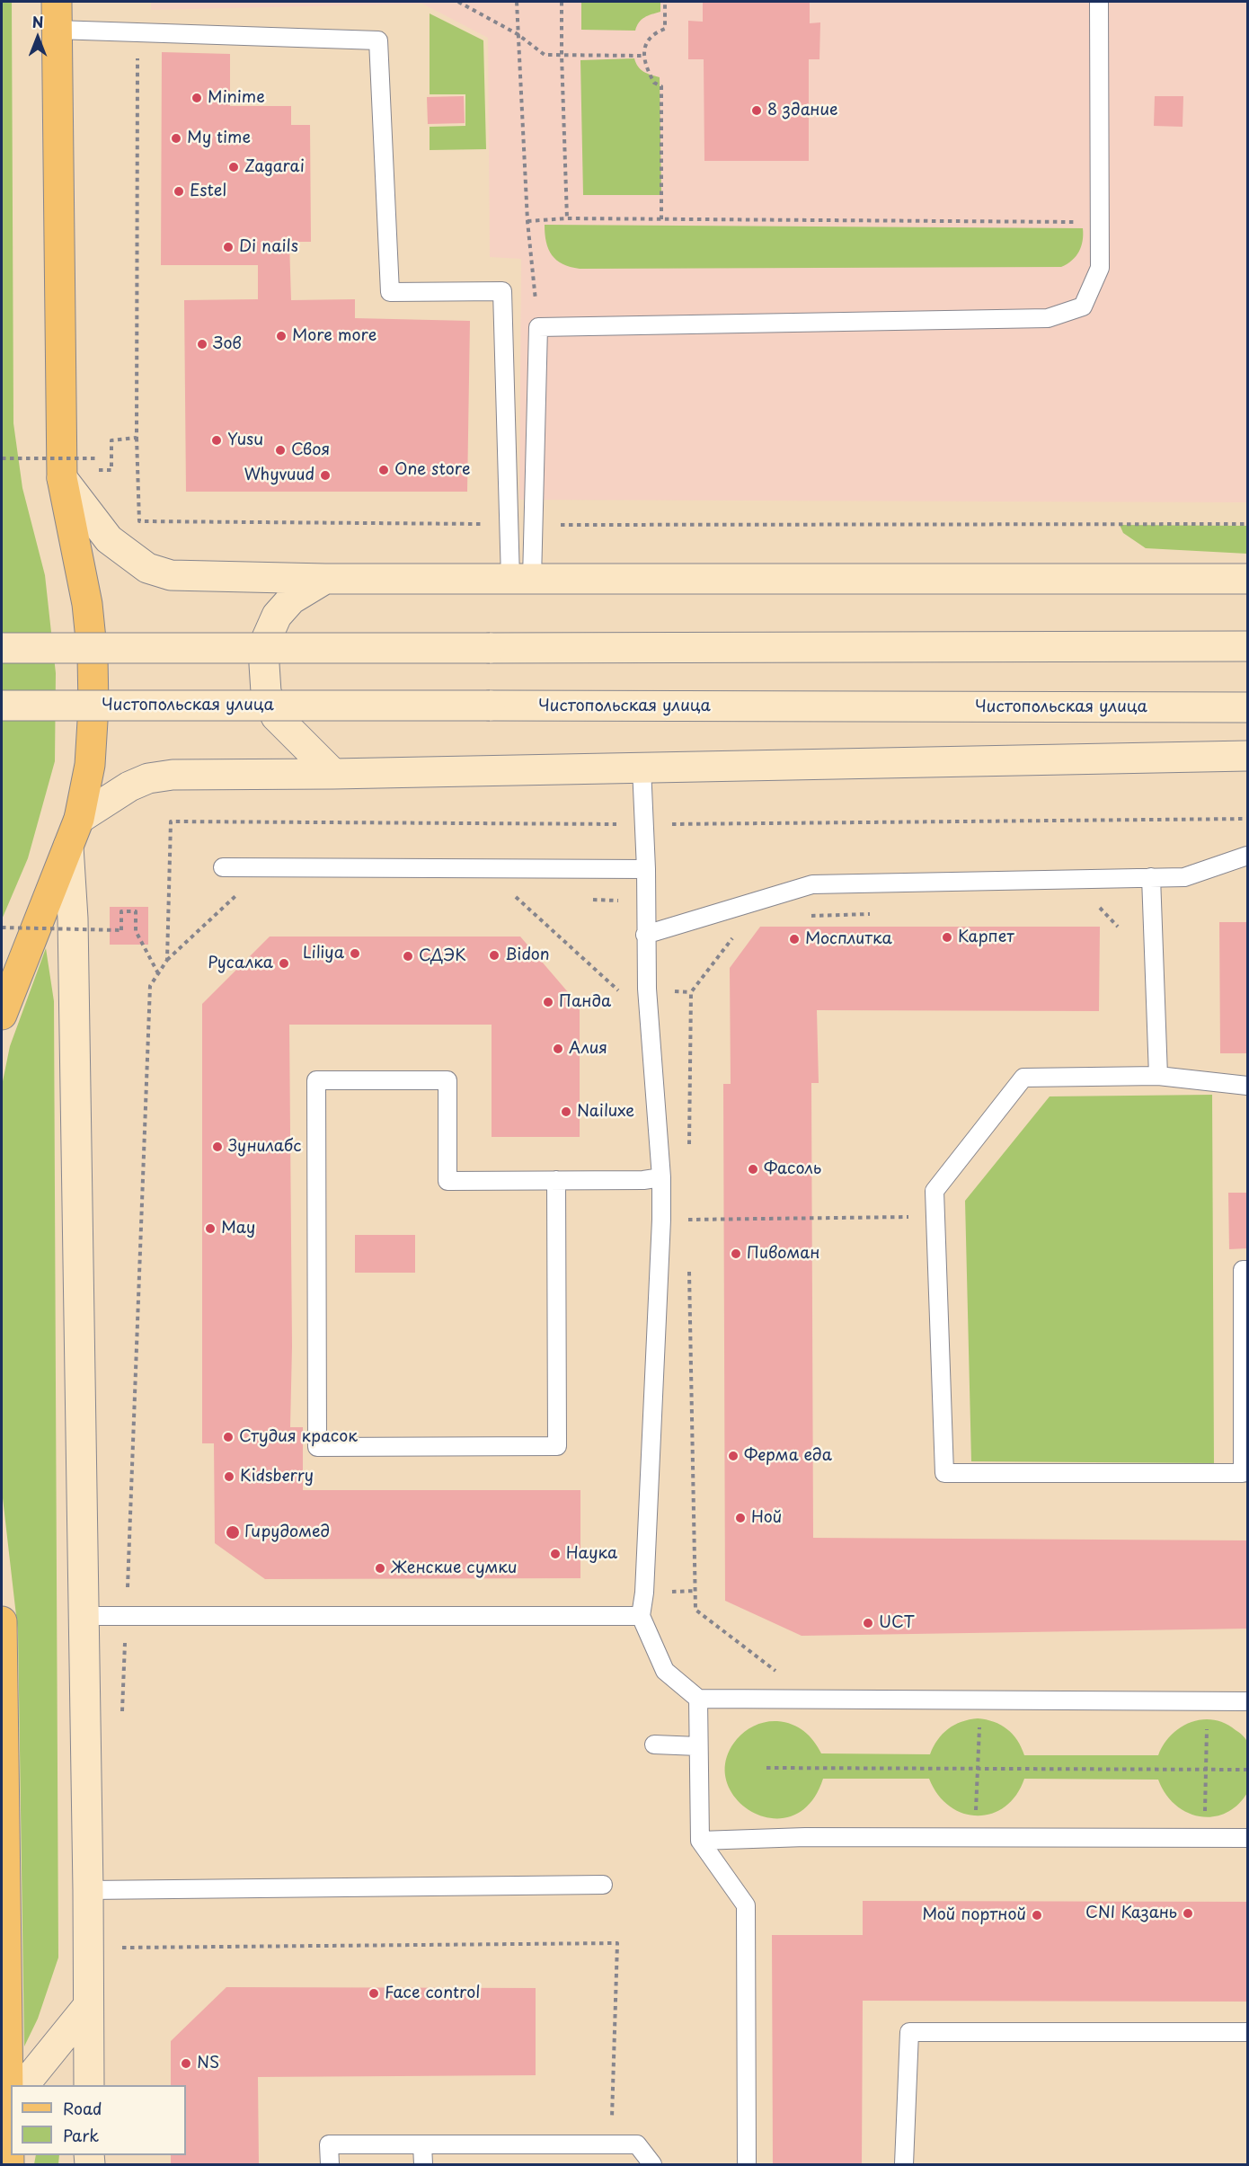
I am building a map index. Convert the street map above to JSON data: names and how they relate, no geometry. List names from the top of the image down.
{
  "streets": {
    "main road": ["Чистопольская улица"]
  },
  "places": [
    "Minime",
    "8 здание",
    "My time",
    "Zagarai",
    "Estel",
    "Di nails",
    "More more",
    "Зов",
    "Yusu",
    "Своя",
    "One store",
    "Whyvuud",
    "Карпет",
    "Мосплитка",
    "Liliya",
    "Bidon",
    "СДЭК",
    "Русалка",
    "Панда",
    "Алия",
    "Nailuxe",
    "Зунилабс",
    "Фасоль",
    "May",
    "Пивоман",
    "Студия красок",
    "Ферма еда",
    "Kidsberry",
    "Ной",
    "Гирудомед",
    "Наука",
    "Женские сумки",
    "UCT",
    "CNI Казань",
    "Мой портной",
    "Face control",
    "NS"
  ],
  "legend": ["Road", "Park"],
  "north": "top"
}
